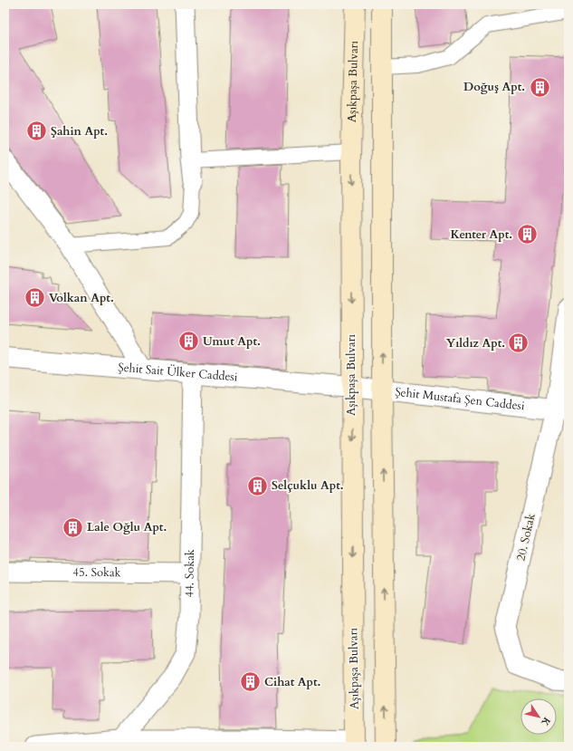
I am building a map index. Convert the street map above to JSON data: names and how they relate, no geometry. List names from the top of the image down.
{
  "streets": {
    "main road": ["Aşıkpaşa Bulvarı"],
    "street": [
      "Şehit Sait Ülker Caddesi",
      "Şehit Mustafa Şen Caddesi",
      "20. Sokak",
      "45. Sokak",
      "44. Sokak"
    ]
  },
  "crossings": [
    ["Aşıkpaşa Bulvarı", "Şehit Sait Ülker Caddesi"],
    ["Aşıkpaşa Bulvarı", "Şehit Mustafa Şen Caddesi"],
    ["Şehit Sait Ülker Caddesi", "Şehit Mustafa Şen Caddesi"],
    ["Şehit Sait Ülker Caddesi", "44. Sokak"],
    ["Şehit Mustafa Şen Caddesi", "20. Sokak"],
    ["45. Sokak", "44. Sokak"]
  ],
  "places": {
    "building": [
      "Doğuş Apt.",
      "Şahin Apt.",
      "Kenter Apt.",
      "Volkan Apt.",
      "Umut Apt.",
      "Yıldız Apt.",
      "Selçuklu Apt.",
      "Lale Oğlu Apt.",
      "Cihat Apt."
    ]
  },
  "north": "bottom right"
}
